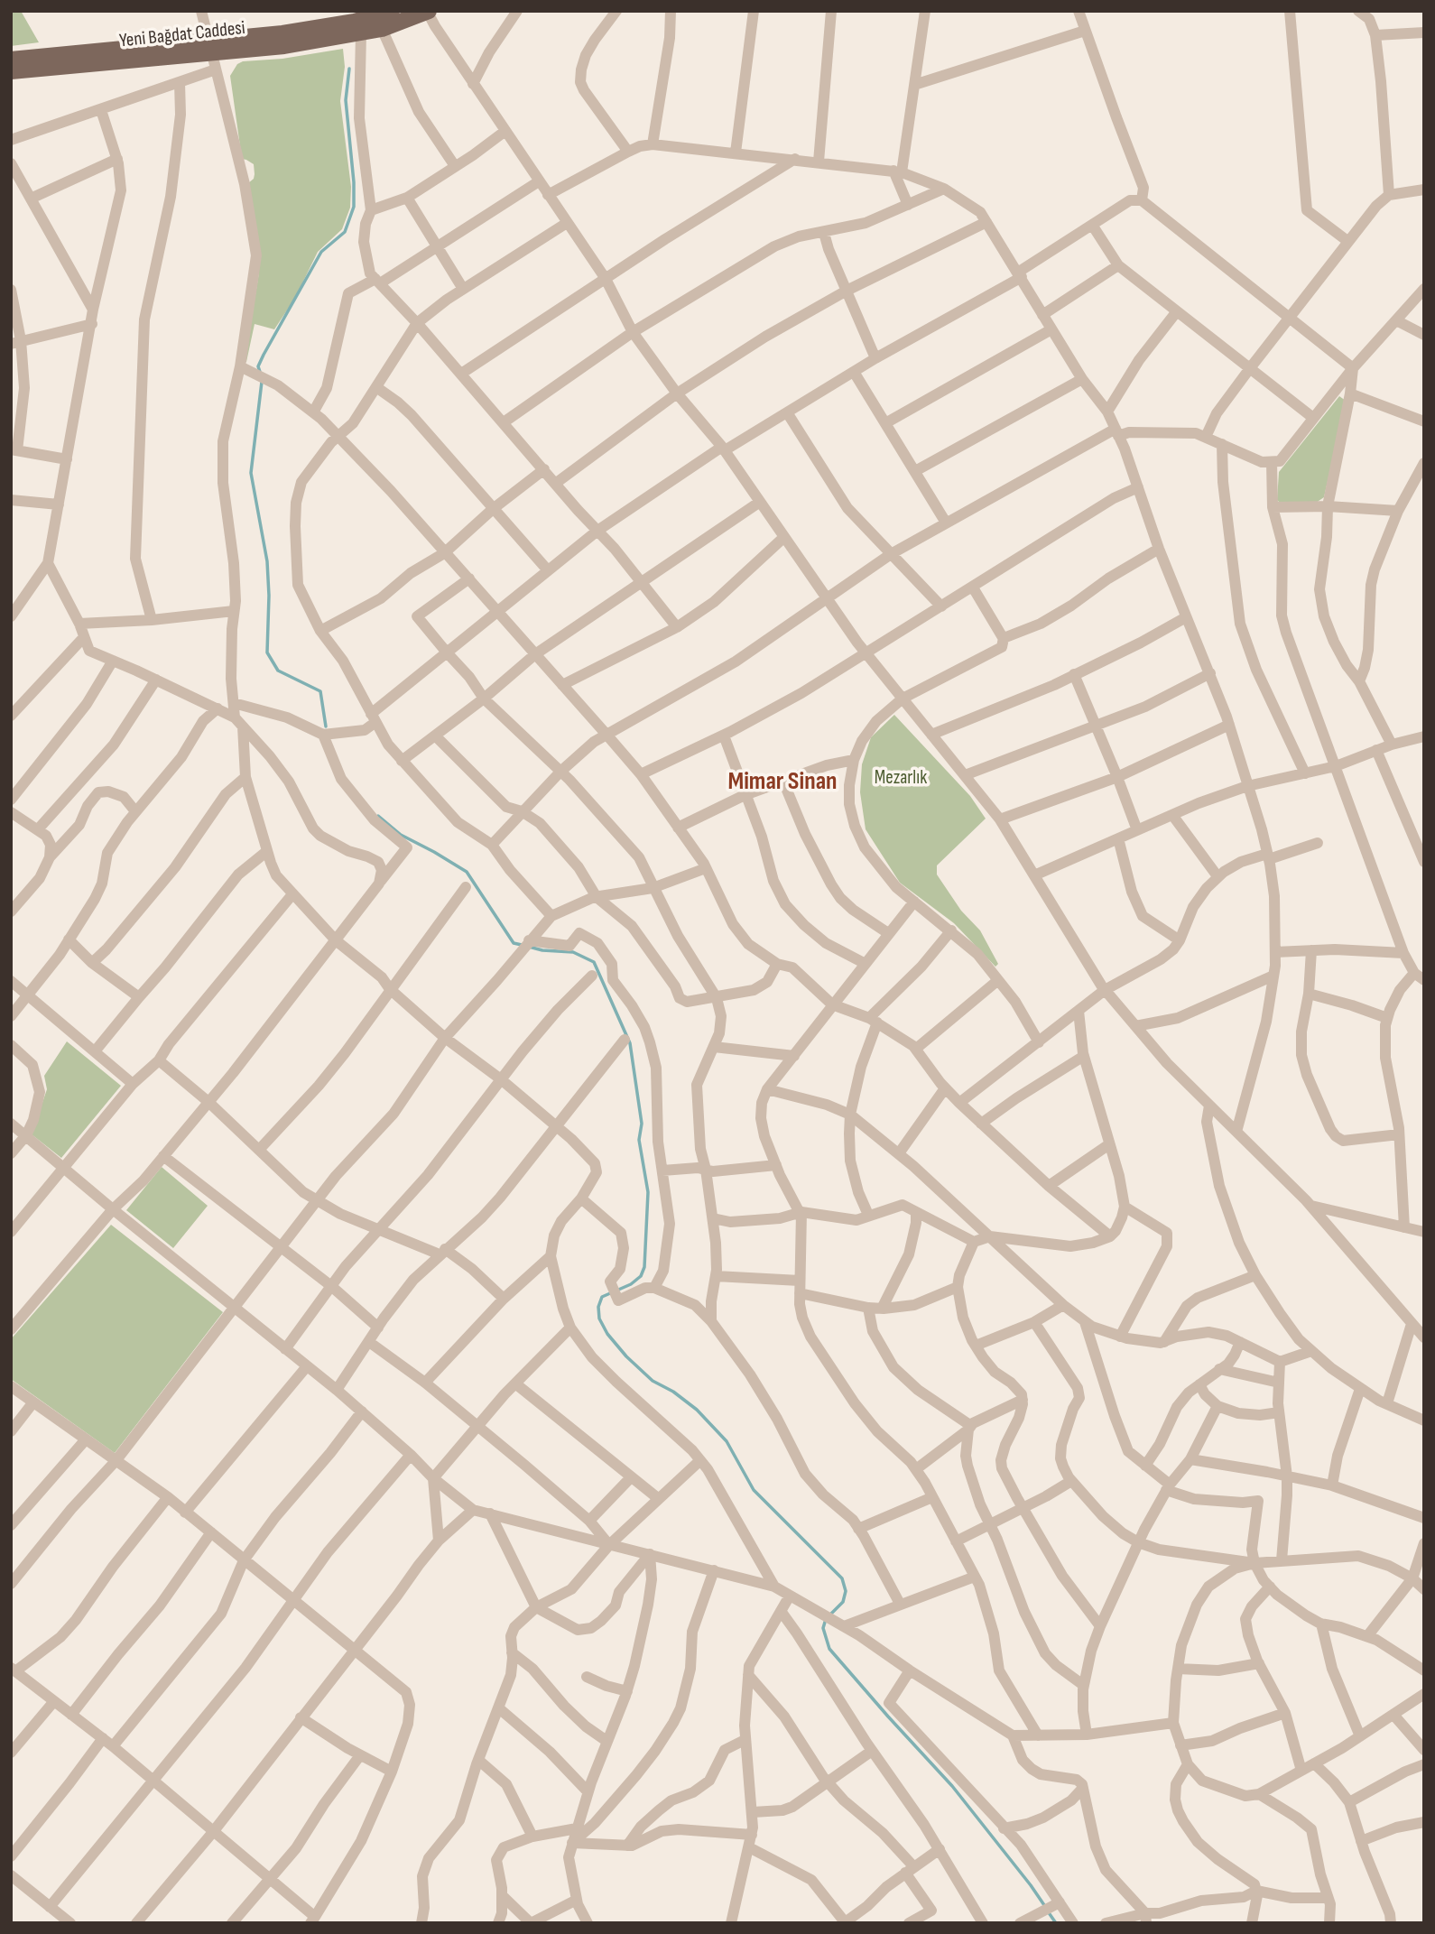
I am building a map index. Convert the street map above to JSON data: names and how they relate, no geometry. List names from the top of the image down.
{
  "streets": {
    "main road": ["Yeni Bağdat Caddesi"]
  },
  "districts": ["Mimar Sinan"],
  "parks": ["Mezarlık"]
}
